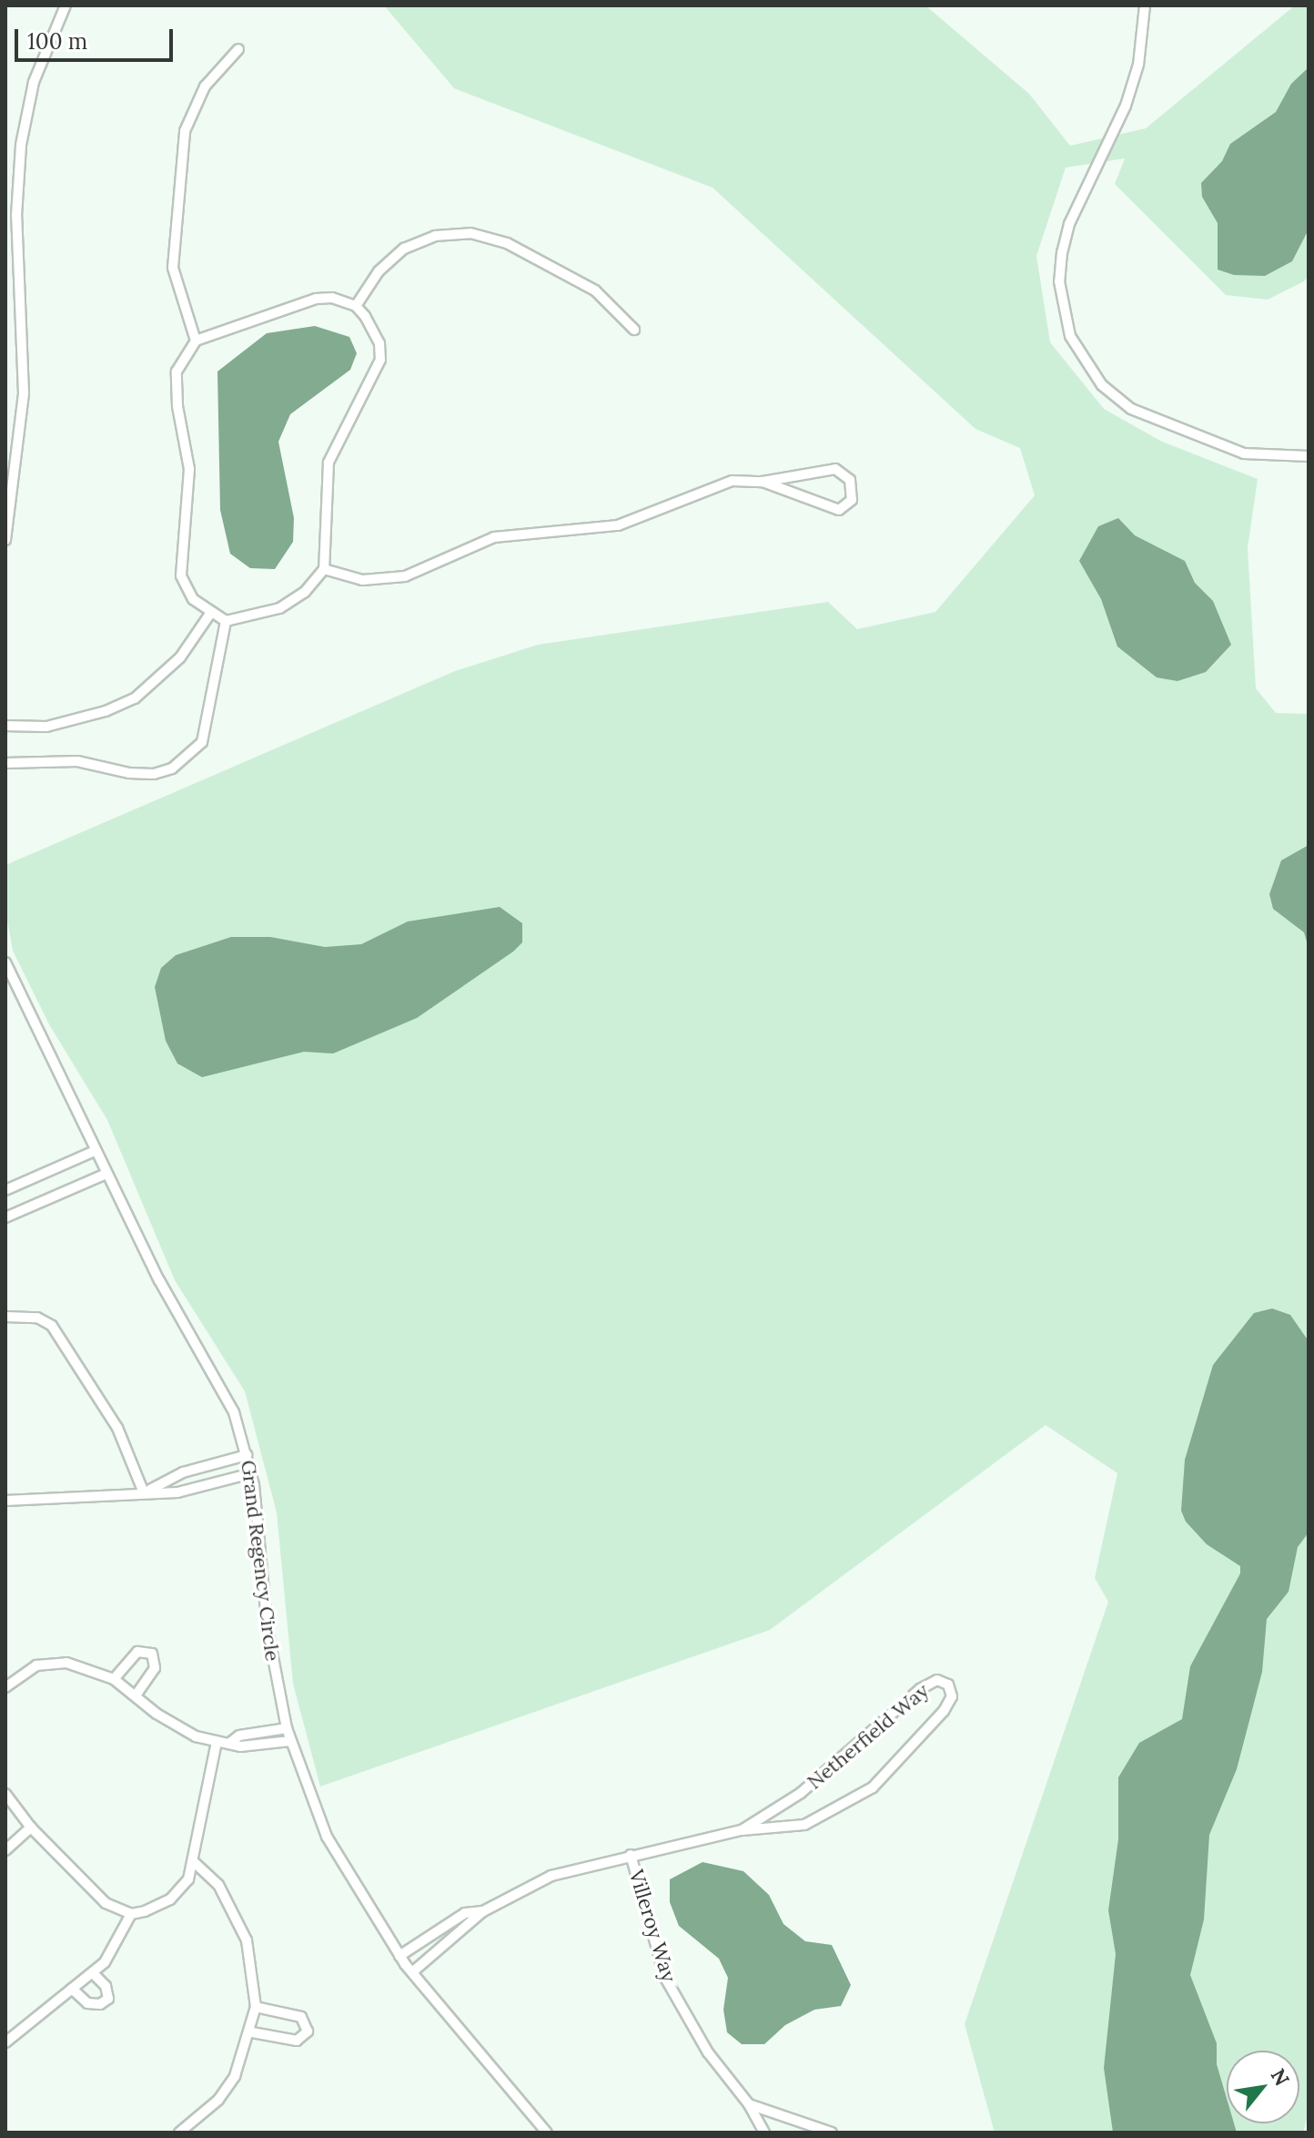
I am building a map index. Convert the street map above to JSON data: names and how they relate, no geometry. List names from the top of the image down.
{
  "streets": {
    "street": ["Grand Regency Circle", "Netherfield Way", "Villeroy Way"]
  },
  "crossings": [
    ["Grand Regency Circle", "Netherfield Way"],
    ["Netherfield Way", "Villeroy Way"]
  ],
  "scale_bar": "100 m",
  "north": "top right"
}
